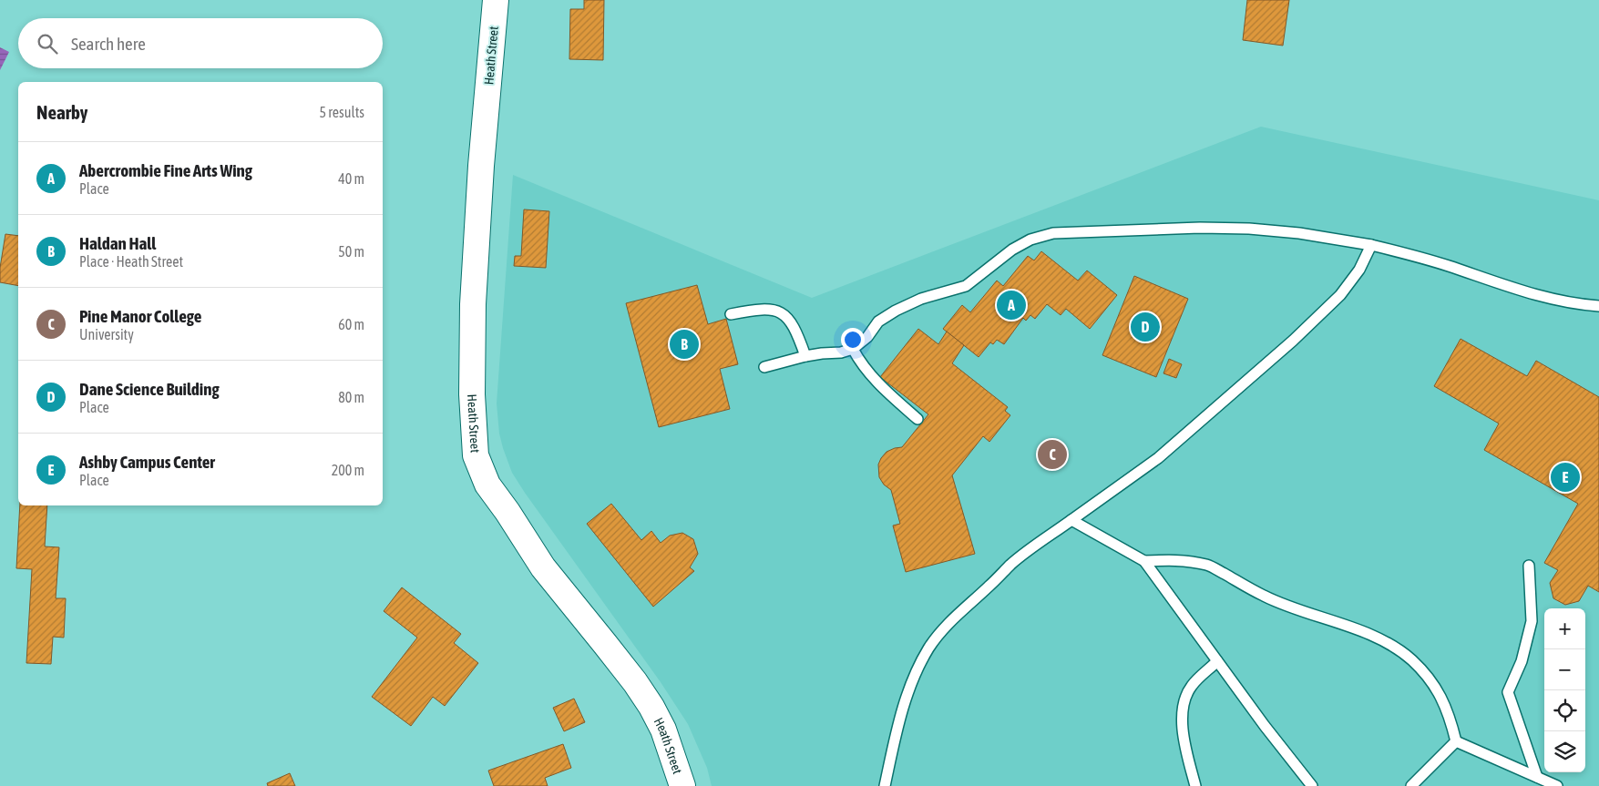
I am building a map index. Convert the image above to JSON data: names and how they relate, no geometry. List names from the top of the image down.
{
  "streets": {
    "street": ["Heath Street"]
  },
  "page": {
    "search": "Search here",
    "heading": ["Nearby", "5 results"],
    "list": [
      {
        "mark": "A",
        "name": "Abercrombie Fine Arts Wing",
        "note": "Place",
        "value": "40 m"
      },
      {
        "mark": "B",
        "name": "Haldan Hall",
        "note": "Place · Heath Street",
        "value": "50 m"
      },
      {
        "mark": "C",
        "name": "Pine Manor College",
        "note": "University",
        "value": "60 m"
      },
      {
        "mark": "D",
        "name": "Dane Science Building",
        "note": "Place",
        "value": "80 m"
      },
      {
        "mark": "E",
        "name": "Ashby Campus Center",
        "note": "Place",
        "value": "200 m"
      }
    ],
    "pins": [
      "A",
      "D",
      "B",
      "C",
      "E"
    ],
    "map_buttons": ["+", "−"]
  }
}
